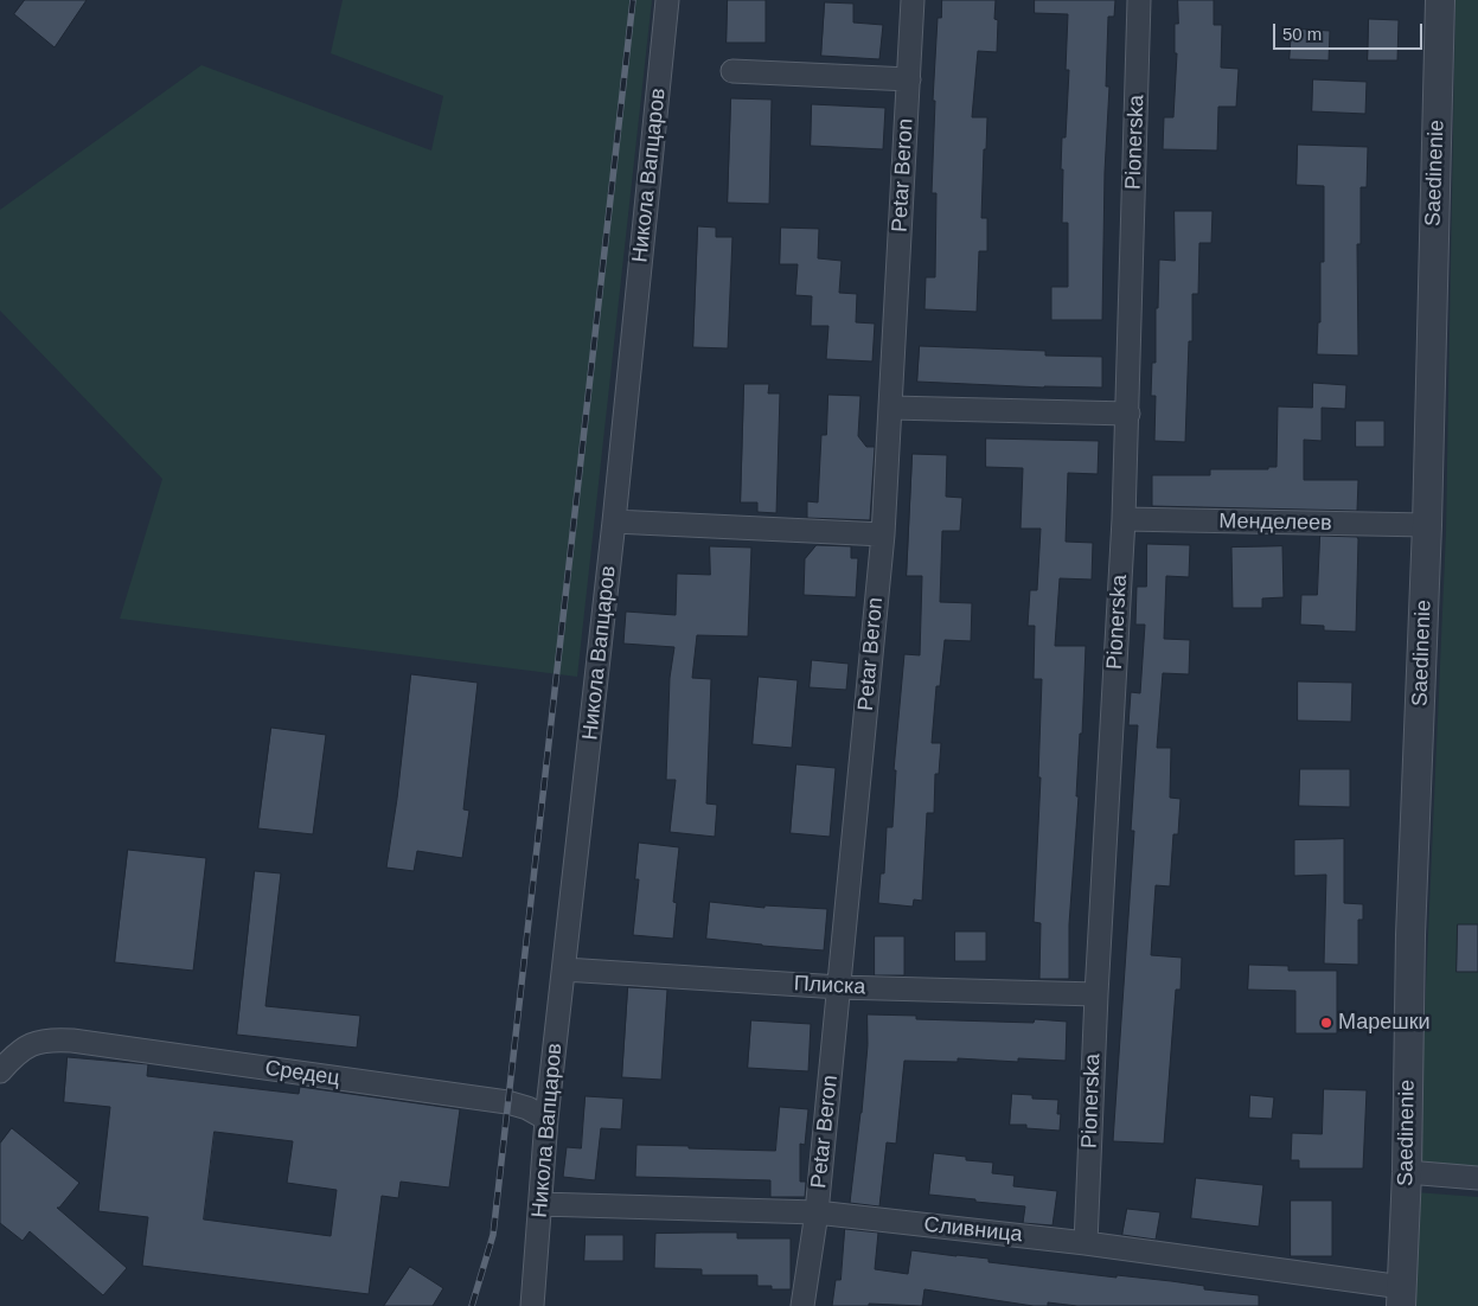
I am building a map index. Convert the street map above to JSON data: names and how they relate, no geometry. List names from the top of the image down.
{
  "streets": {
    "street": [
      "Pionerska",
      "Saedinenie",
      "Никола Вапцаров",
      "Petar Beron",
      "Менделеев",
      "Плиска",
      "Средец",
      "Сливница"
    ]
  },
  "crossings": [
    ["Pionerska", "Менделеев"],
    ["Pionerska", "Плиска"],
    ["Pionerska", "Сливница"],
    ["Saedinenie", "Менделеев"],
    ["Saedinenie", "Сливница"],
    ["Никола Вапцаров", "Плиска"],
    ["Никола Вапцаров", "Средец"],
    ["Никола Вапцаров", "Сливница"],
    ["Petar Beron", "Плиска"],
    ["Petar Beron", "Сливница"]
  ],
  "places": ["Марешки"],
  "scale_bar": "50 m"
}
